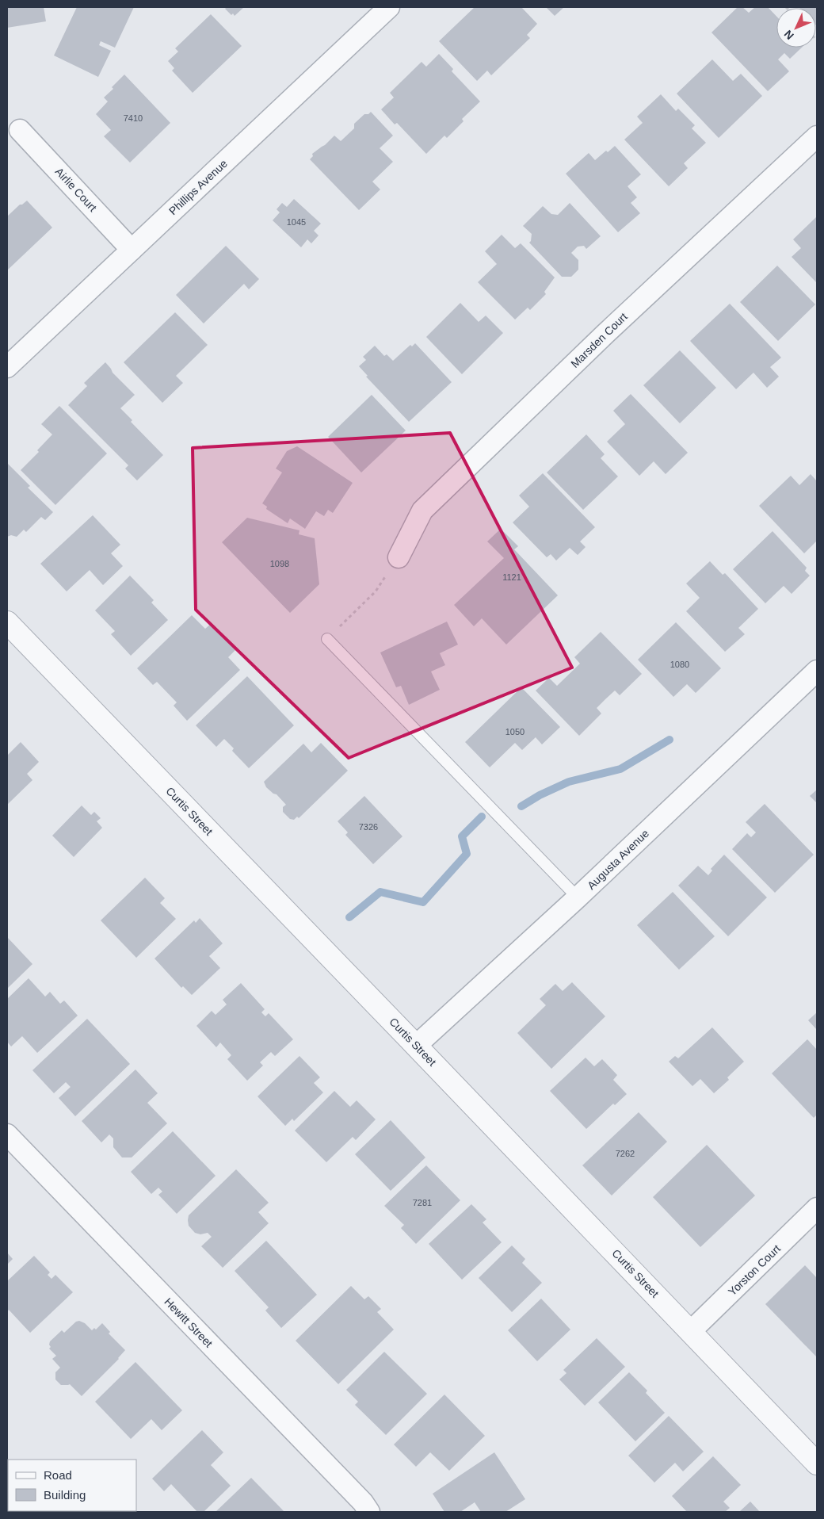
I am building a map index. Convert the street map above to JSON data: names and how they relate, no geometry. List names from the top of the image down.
{
  "streets": {
    "street": [
      "Phillips Avenue",
      "Airlie Court",
      "Marsden Court",
      "Curtis Street",
      "Augusta Avenue",
      "Yorston Court",
      "Hewitt Street"
    ]
  },
  "crossings": [
    ["Phillips Avenue", "Airlie Court"],
    ["Curtis Street", "Augusta Avenue"],
    ["Curtis Street", "Yorston Court"]
  ],
  "house_numbers": [
    "7410",
    "1045",
    "1098",
    "1121",
    "1080",
    "1050",
    "7326",
    "7262",
    "7281"
  ],
  "legend": ["Road", "Building"],
  "north": "bottom left"
}
